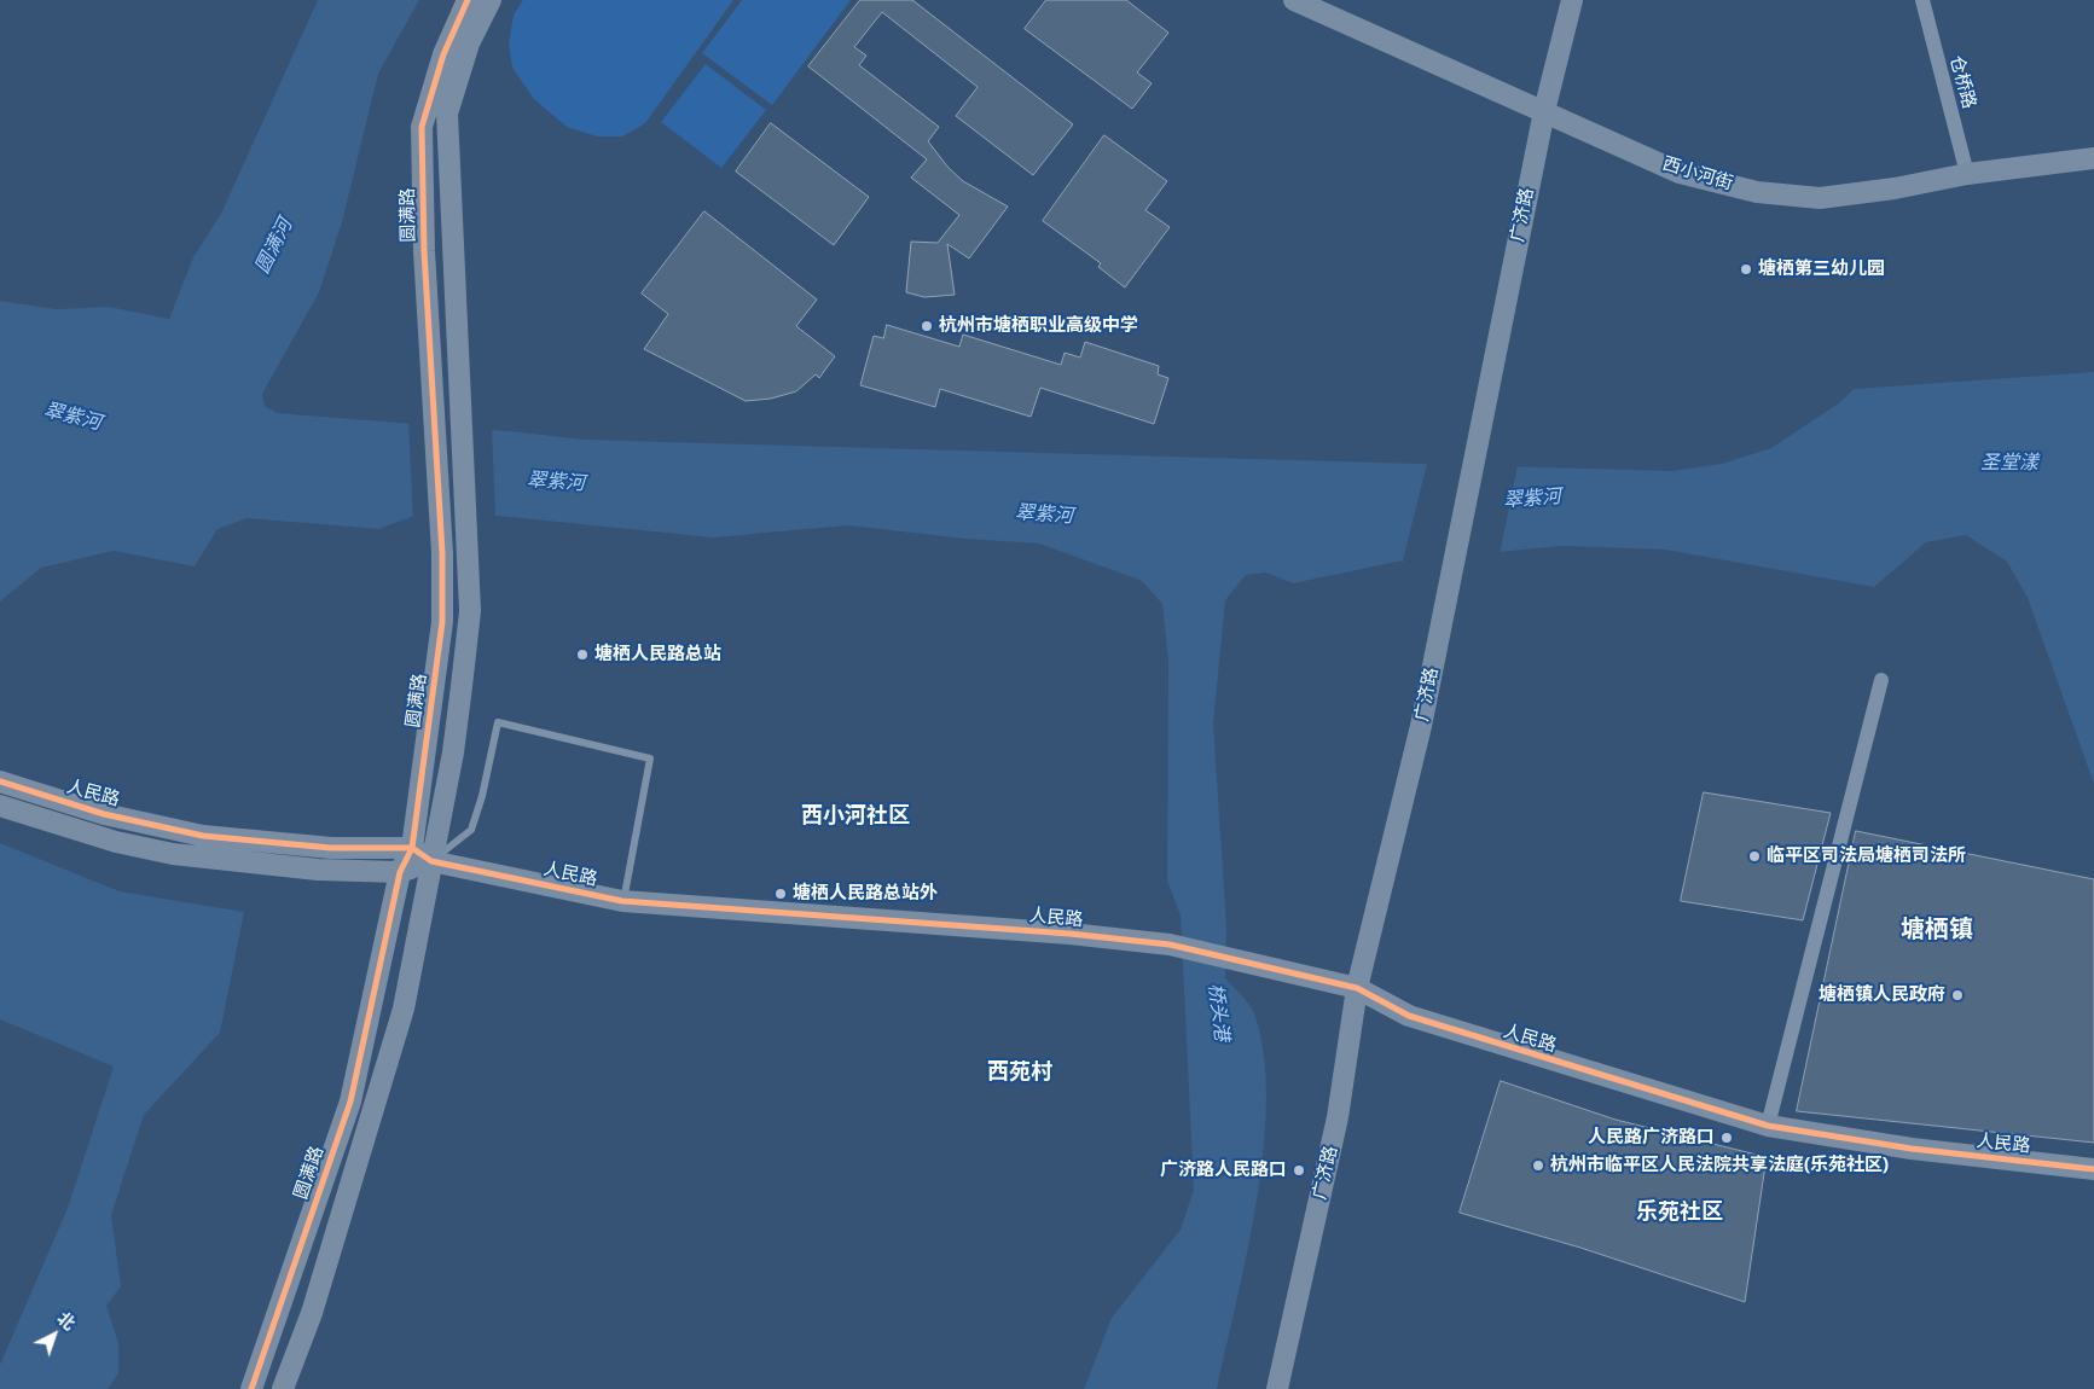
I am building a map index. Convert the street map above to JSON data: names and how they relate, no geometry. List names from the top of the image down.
{
  "streets": {
    "street": [
      "仓桥路",
      "西小河街",
      "圆满路",
      "广济路",
      "人民路"
    ]
  },
  "crossings": [
    ["仓桥路", "西小河街"],
    ["西小河街", "广济路"],
    ["圆满路", "人民路"],
    ["广济路", "人民路"]
  ],
  "districts": [
    "西小河社区",
    "塘栖镇",
    "西苑村",
    "乐苑社区"
  ],
  "water": [
    "圆满河",
    "翠紫河",
    "圣堂漾",
    "桥头港"
  ],
  "places": [
    "塘栖第三幼儿园",
    "杭州市塘栖职业高级中学",
    "塘栖人民路总站",
    "临平区司法局塘栖司法所",
    "塘栖人民路总站外",
    "塘栖镇人民政府",
    "人民路广济路口",
    "杭州市临平区人民法院共享法庭(乐苑社区)",
    "广济路人民路口"
  ],
  "north": "top right"
}
